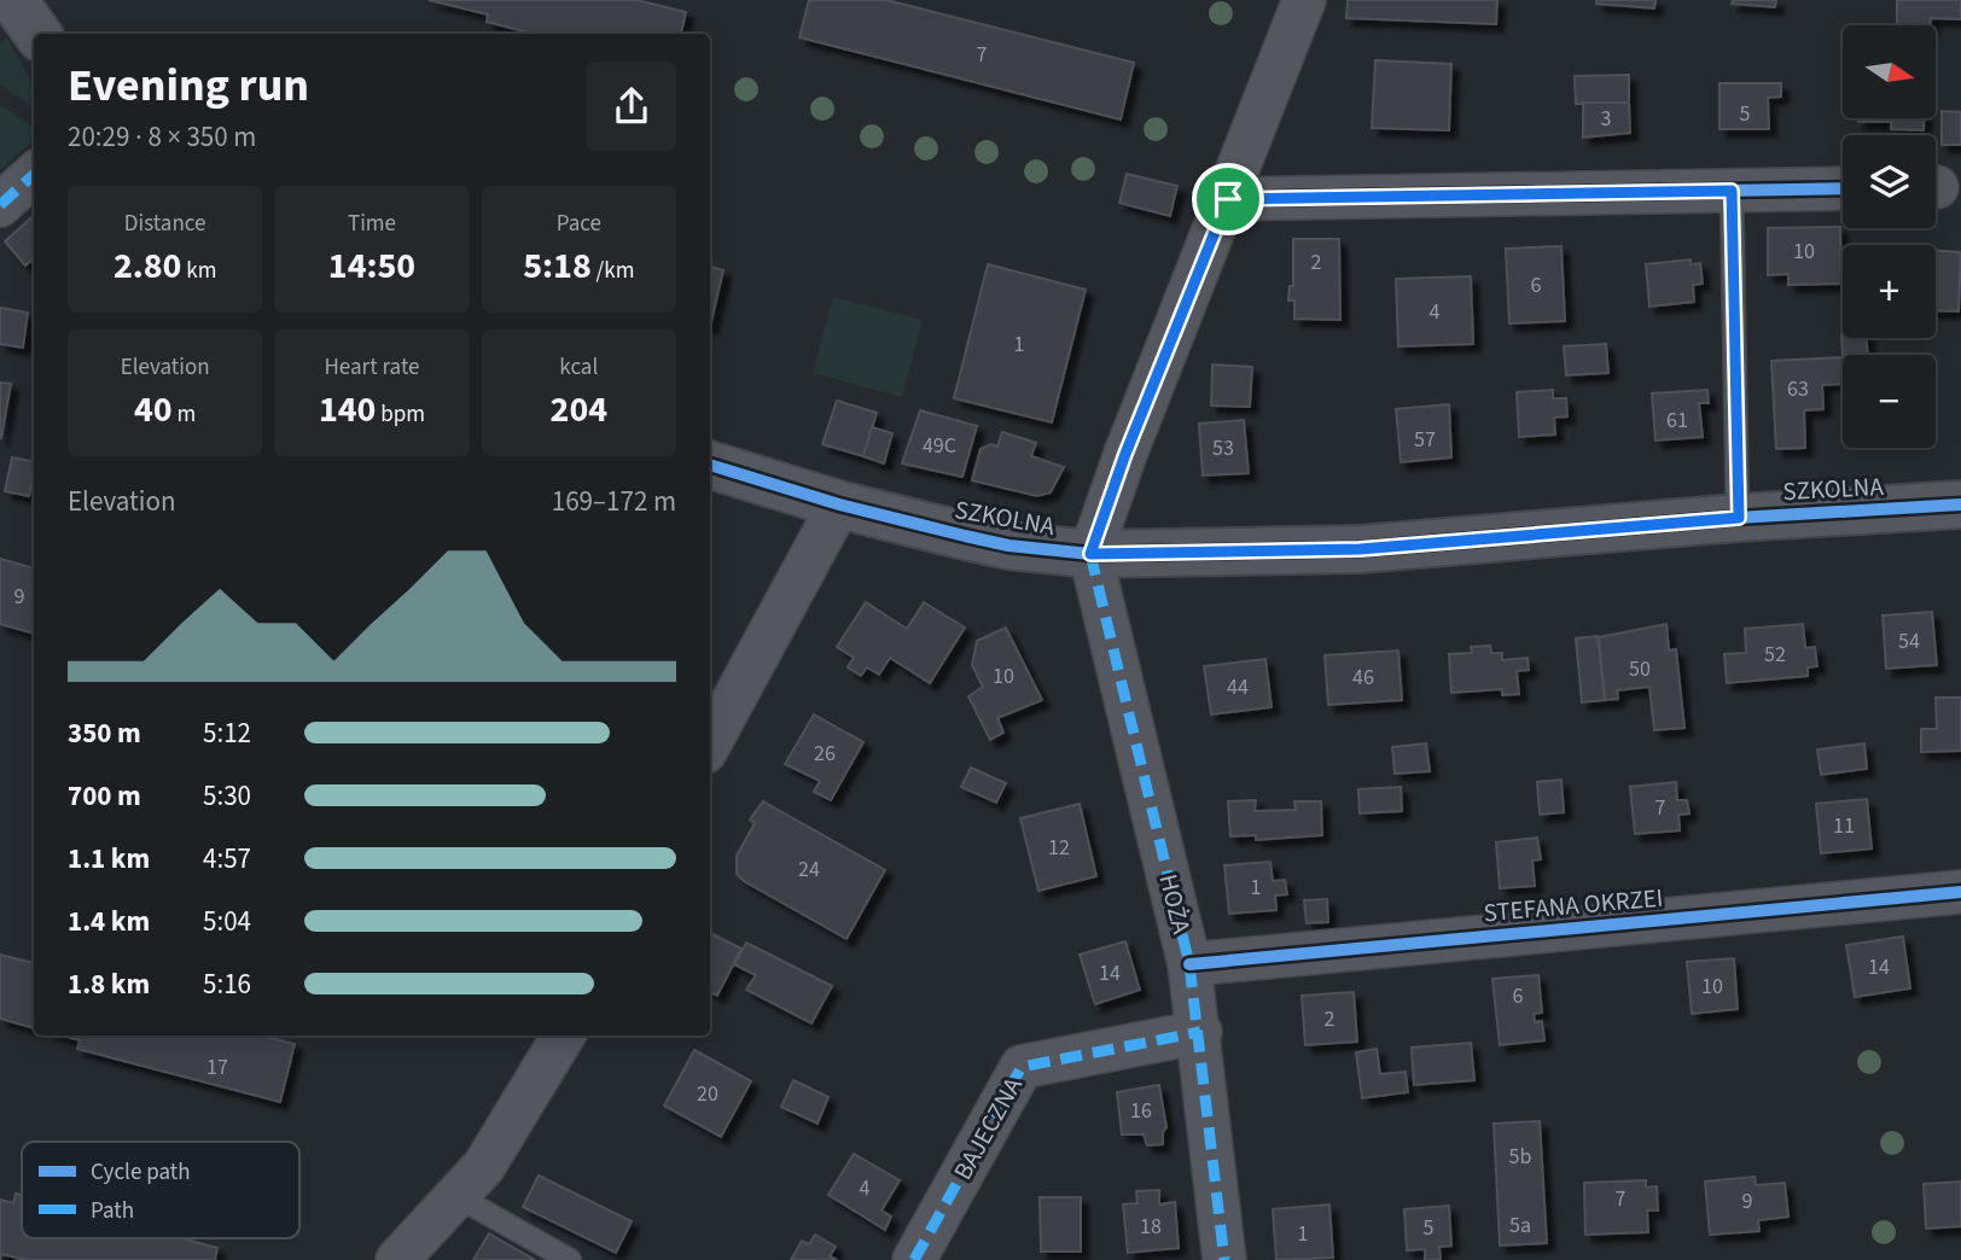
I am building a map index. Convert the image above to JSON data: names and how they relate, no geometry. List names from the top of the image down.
{
  "streets": {
    "street": [
      "SZKOLNA",
      "HOŻA",
      "STEFANA OKRZEI",
      "BAJECZNA"
    ]
  },
  "crossings": [
    ["SZKOLNA", "HOŻA"],
    ["HOŻA", "STEFANA OKRZEI"],
    ["HOŻA", "BAJECZNA"]
  ],
  "house_numbers": [
    "7",
    "5",
    "3",
    "10",
    "2",
    "6",
    "4",
    "1",
    "63",
    "61",
    "57",
    "49C",
    "53",
    "9",
    "54",
    "52",
    "50",
    "10",
    "46",
    "44",
    "26",
    "7",
    "11",
    "12",
    "24",
    "1",
    "14",
    "14",
    "10",
    "6",
    "2",
    "17",
    "20",
    "16",
    "5b",
    "4",
    "7",
    "9",
    "5a",
    "18",
    "5",
    "1"
  ],
  "legend": ["Cycle path", "Path"],
  "north": "right",
  "page": {
    "map_buttons": ["+", "−"],
    "heading": ["Evening run", "20:29 · 8 × 350 m"],
    "stats": [
      ["Distance", "2.80 km"],
      ["Time", "14:50"],
      ["Pace", "5:18 /km"],
      ["Elevation", "40 m"],
      ["Heart rate", "140 bpm"],
      ["kcal", "204"]
    ],
    "chart": ["Elevation", "169–172 m"],
    "list": [
      {
        "name": "350 m",
        "note": "5:12"
      },
      {
        "name": "700 m",
        "note": "5:30"
      },
      {
        "name": "1.1 km",
        "note": "4:57"
      },
      {
        "name": "1.4 km",
        "note": "5:04"
      },
      {
        "name": "1.8 km",
        "note": "5:16"
      }
    ]
  }
}
